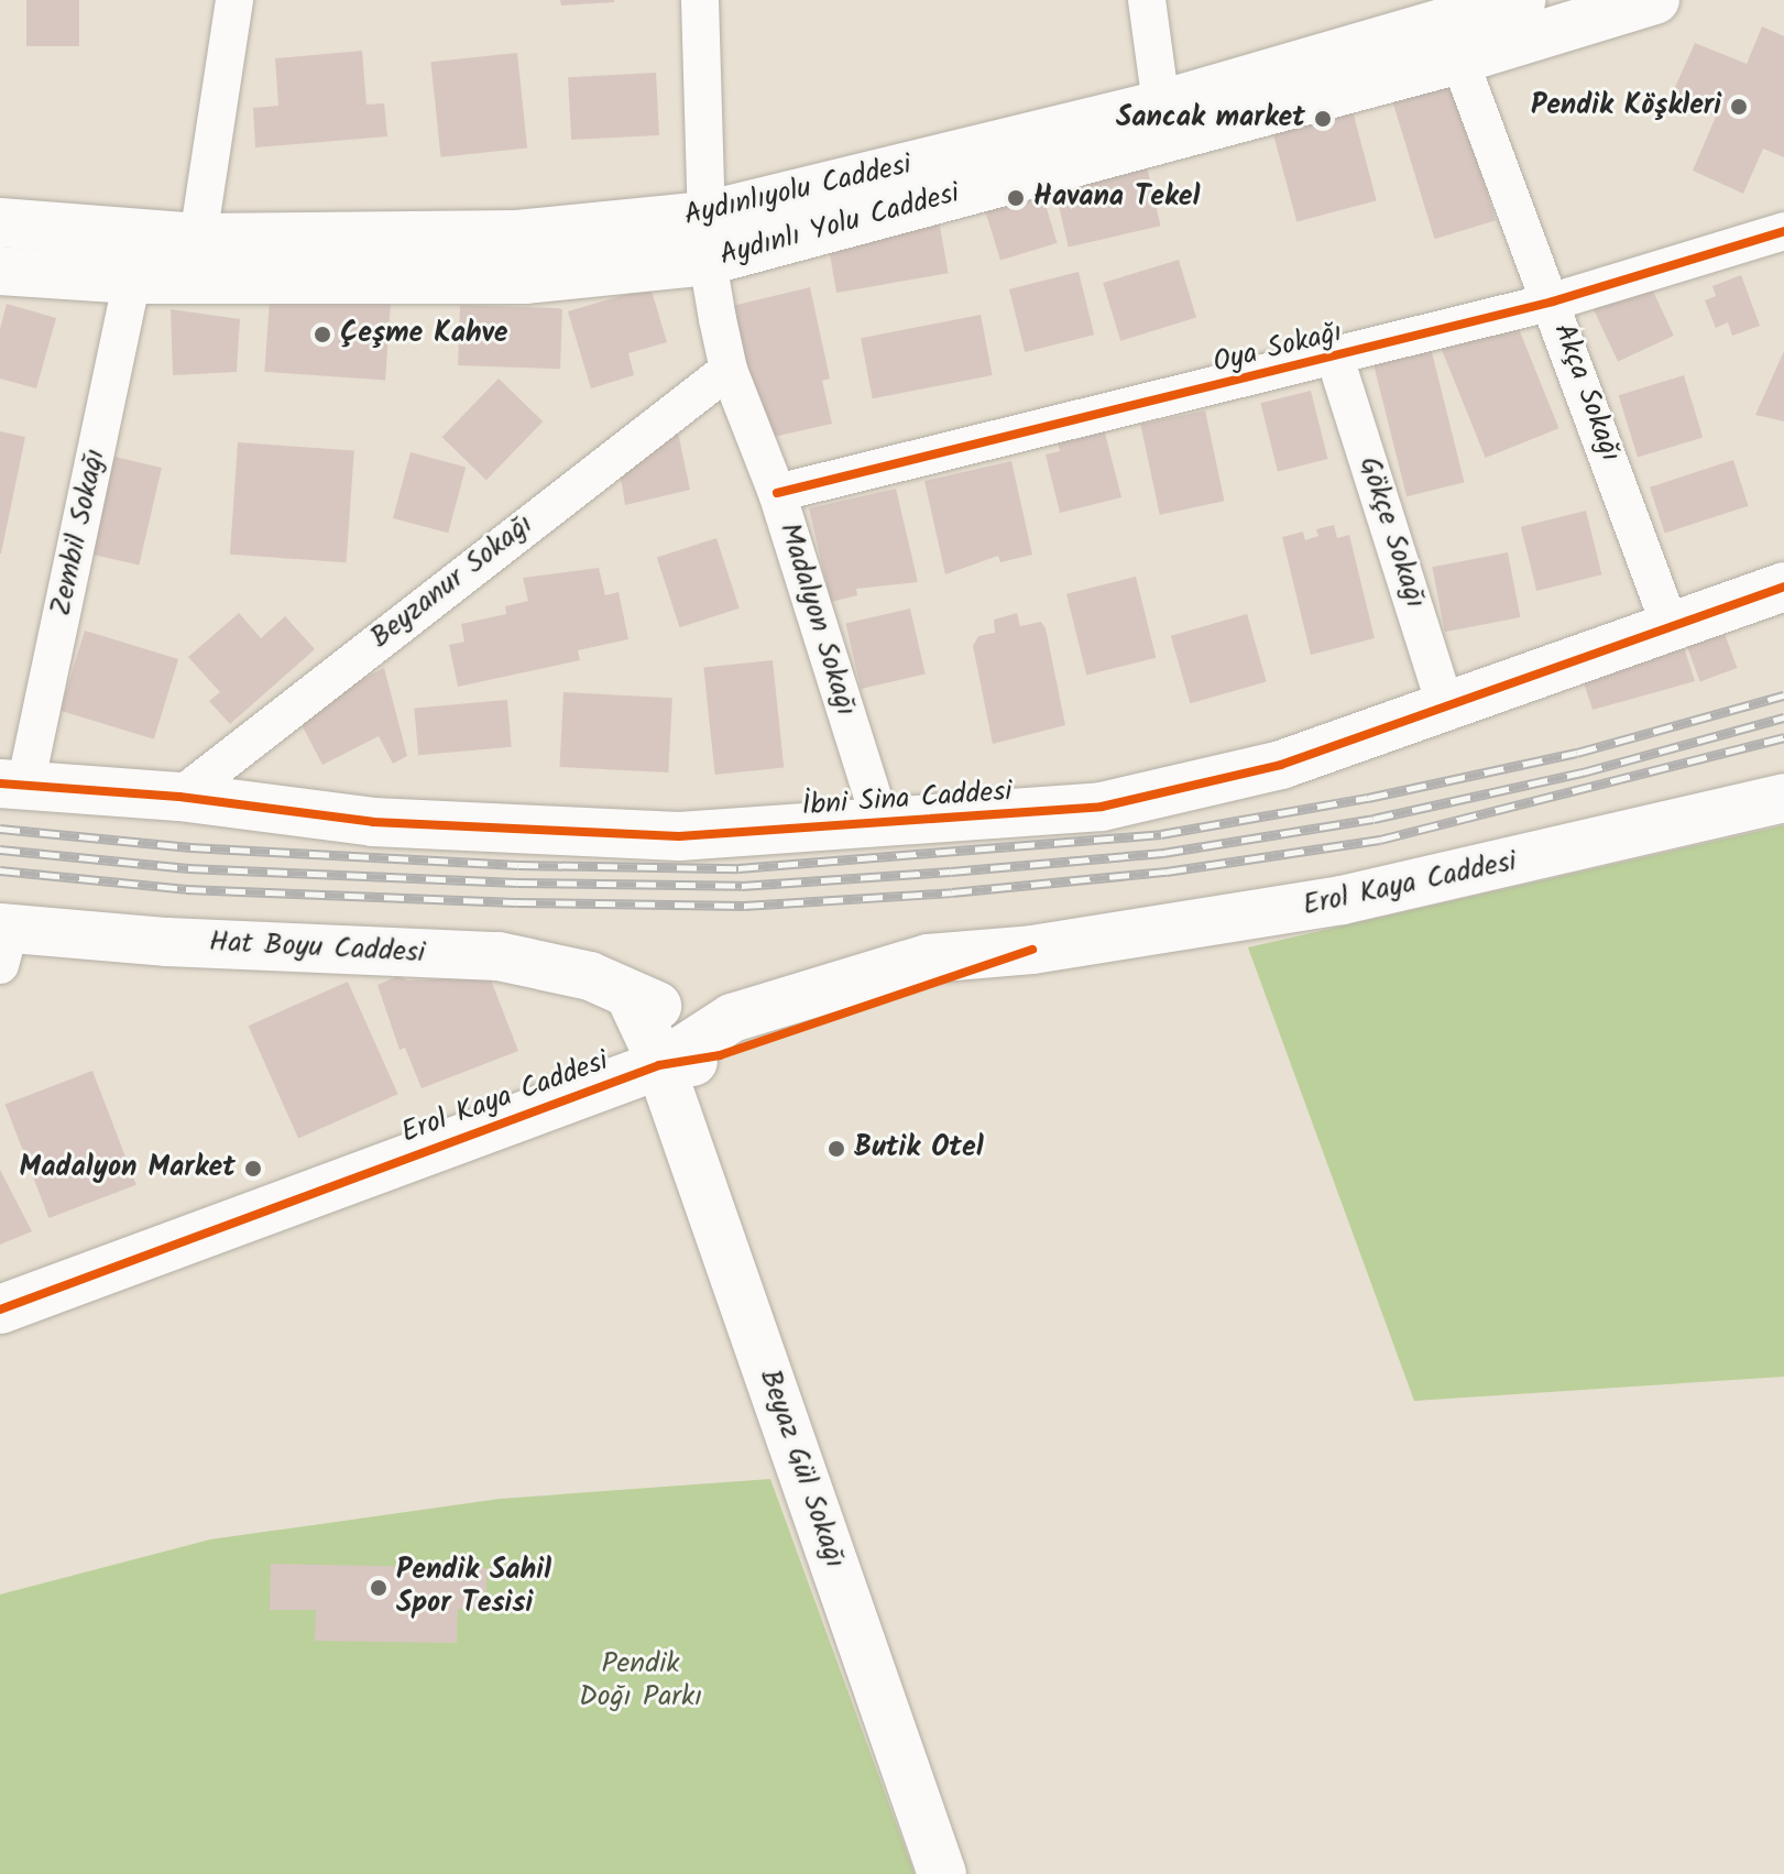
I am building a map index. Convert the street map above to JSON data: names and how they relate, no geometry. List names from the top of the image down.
{
  "streets": {
    "street": [
      "Aydınlıyolu Caddesi",
      "Aydınlı Yolu Caddesi",
      "Oya Sokağı",
      "Akça Sokağı",
      "Zembil Sokağı",
      "Gökçe Sokağı",
      "Beyzanur Sokağı",
      "Madalyon Sokağı",
      "İbni Sina Caddesi",
      "Erol Kaya Caddesi",
      "Hat Boyu Caddesi",
      "Beyaz Gül Sokağı"
    ]
  },
  "crossings": [
    ["Aydınlıyolu Caddesi", "Aydınlı Yolu Caddesi"],
    ["Aydınlıyolu Caddesi", "Madalyon Sokağı"],
    ["Aydınlı Yolu Caddesi", "Akça Sokağı"],
    ["Aydınlı Yolu Caddesi", "Zembil Sokağı"],
    ["Aydınlı Yolu Caddesi", "Madalyon Sokağı"],
    ["Oya Sokağı", "Akça Sokağı"],
    ["Oya Sokağı", "Gökçe Sokağı"],
    ["Oya Sokağı", "Madalyon Sokağı"],
    ["Akça Sokağı", "İbni Sina Caddesi"],
    ["Zembil Sokağı", "İbni Sina Caddesi"],
    ["Gökçe Sokağı", "İbni Sina Caddesi"],
    ["Beyzanur Sokağı", "Madalyon Sokağı"],
    ["Beyzanur Sokağı", "İbni Sina Caddesi"],
    ["Madalyon Sokağı", "İbni Sina Caddesi"],
    ["Erol Kaya Caddesi", "Hat Boyu Caddesi"],
    ["Erol Kaya Caddesi", "Beyaz Gül Sokağı"],
    ["Hat Boyu Caddesi", "Beyaz Gül Sokağı"]
  ],
  "parks": ["Pendik Doğı Parkı"],
  "places": [
    "Pendik Köşkleri",
    "Sancak market",
    "Havana Tekel",
    "Çeşme Kahve",
    "Butik Otel",
    "Madalyon Market",
    "Pendik Sahil Spor Tesisi"
  ]
}
